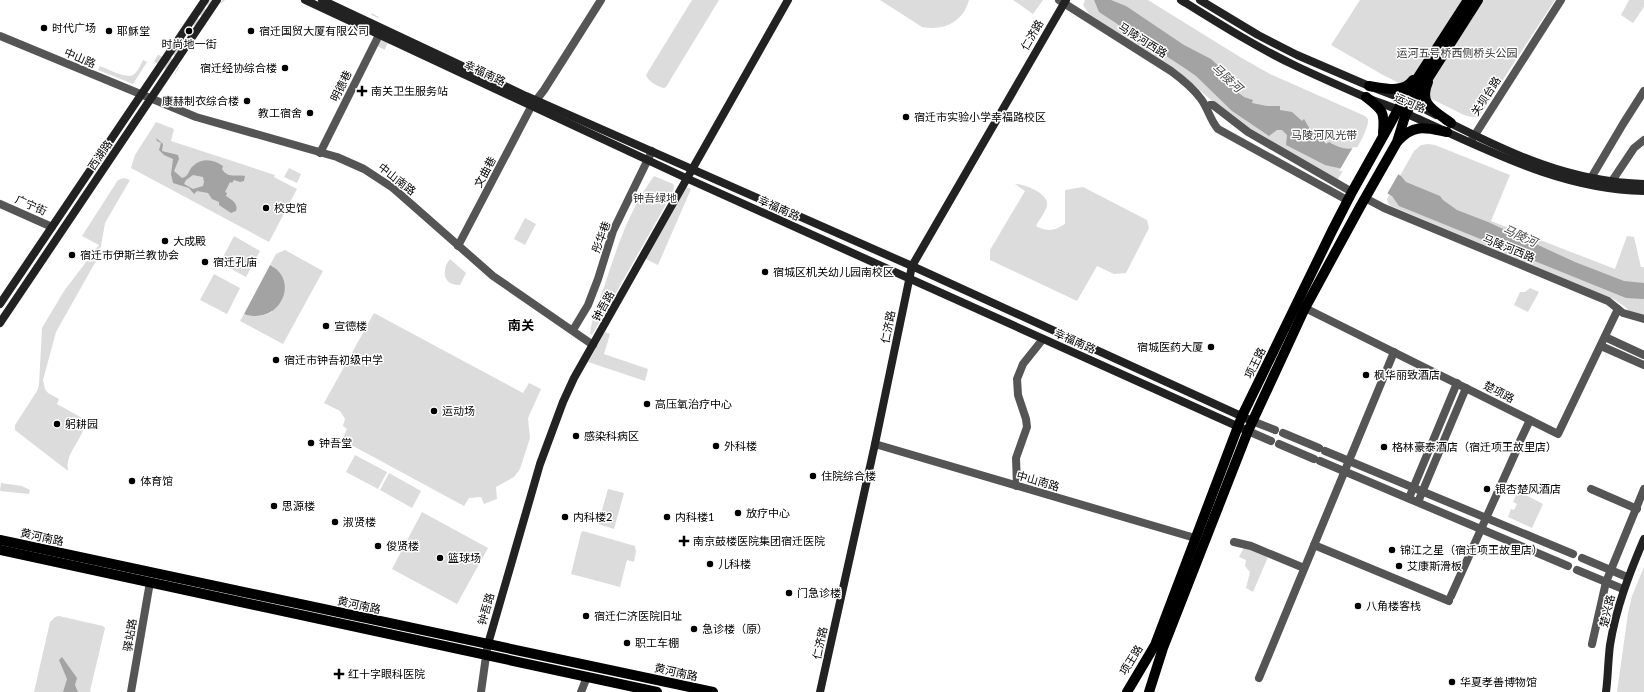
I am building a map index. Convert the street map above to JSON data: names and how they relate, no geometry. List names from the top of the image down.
{
  "streets": {
    "main road": [
      "仁济路",
      "幸福南路",
      "运河路",
      "西湖路",
      "钟吾路",
      "项王路",
      "黄河南路",
      "楚兴路"
    ],
    "street": [
      "马陵河西路",
      "中山路",
      "明德巷",
      "关坝台路",
      "文曲巷",
      "中山南路",
      "广宁街",
      "彤华巷",
      "楚项路",
      "驿站路"
    ]
  },
  "crossings": [
    ["仁济路", "马陵河西路"],
    ["仁济路", "幸福南路"],
    ["仁济路", "中山南路"],
    ["马陵河西路", "项王路"],
    ["马陵河西路", "楚项路"],
    ["中山路", "西湖路"],
    ["中山路", "中山南路"],
    ["幸福南路", "明德巷"],
    ["幸福南路", "文曲巷"],
    ["幸福南路", "彤华巷"],
    ["幸福南路", "钟吾路"],
    ["幸福南路", "项王路"],
    ["明德巷", "中山南路"],
    ["关坝台路", "运河路"],
    ["运河路", "项王路"],
    ["西湖路", "中山南路"],
    ["西湖路", "广宁街"],
    ["文曲巷", "中山南路"],
    ["中山南路", "彤华巷"],
    ["中山南路", "钟吾路"],
    ["中山南路", "项王路"],
    ["钟吾路", "黄河南路"],
    ["项王路", "楚项路"],
    ["黄河南路", "驿站路"]
  ],
  "districts": ["南关"],
  "water": ["马陵河"],
  "parks": ["运河五号桥西侧桥头公园", "马陵河风光带", "钟吾绿地"],
  "places": {
    "other": [
      "时代广场",
      "耶稣堂",
      "时尚地一街",
      "宿迁国贸大厦有限公司",
      "宿迁经协综合楼",
      "康赫制衣综合楼",
      "教工宿舍",
      "宿迁市实验小学幸福路校区",
      "校史馆",
      "大成殿",
      "宿迁市伊斯兰教协会",
      "宿迁孔庙",
      "宿城区机关幼儿园南校区",
      "宣德楼",
      "宿城医药大厦",
      "宿迁市钟吾初级中学",
      "枫华丽致酒店",
      "高压氧治疗中心",
      "运动场",
      "躬耕园",
      "感染科病区",
      "钟吾堂",
      "外科楼",
      "格林豪泰酒店（宿迁项王故里店）",
      "住院综合楼",
      "体育馆",
      "银杏楚风酒店",
      "思源楼",
      "放疗中心",
      "内科楼2",
      "内科楼1",
      "淑贤楼",
      "俊贤楼",
      "锦江之星（宿迁项王故里店）",
      "篮球场",
      "儿科楼",
      "艾康斯滑板",
      "门急诊楼",
      "八角楼客栈",
      "宿迁仁济医院旧址",
      "急诊楼（原）",
      "职工车棚",
      "华夏孝善博物馆"
    ],
    "health": ["南关卫生服务站", "南京鼓楼医院集团宿迁医院", "红十字眼科医院"]
  }
}
